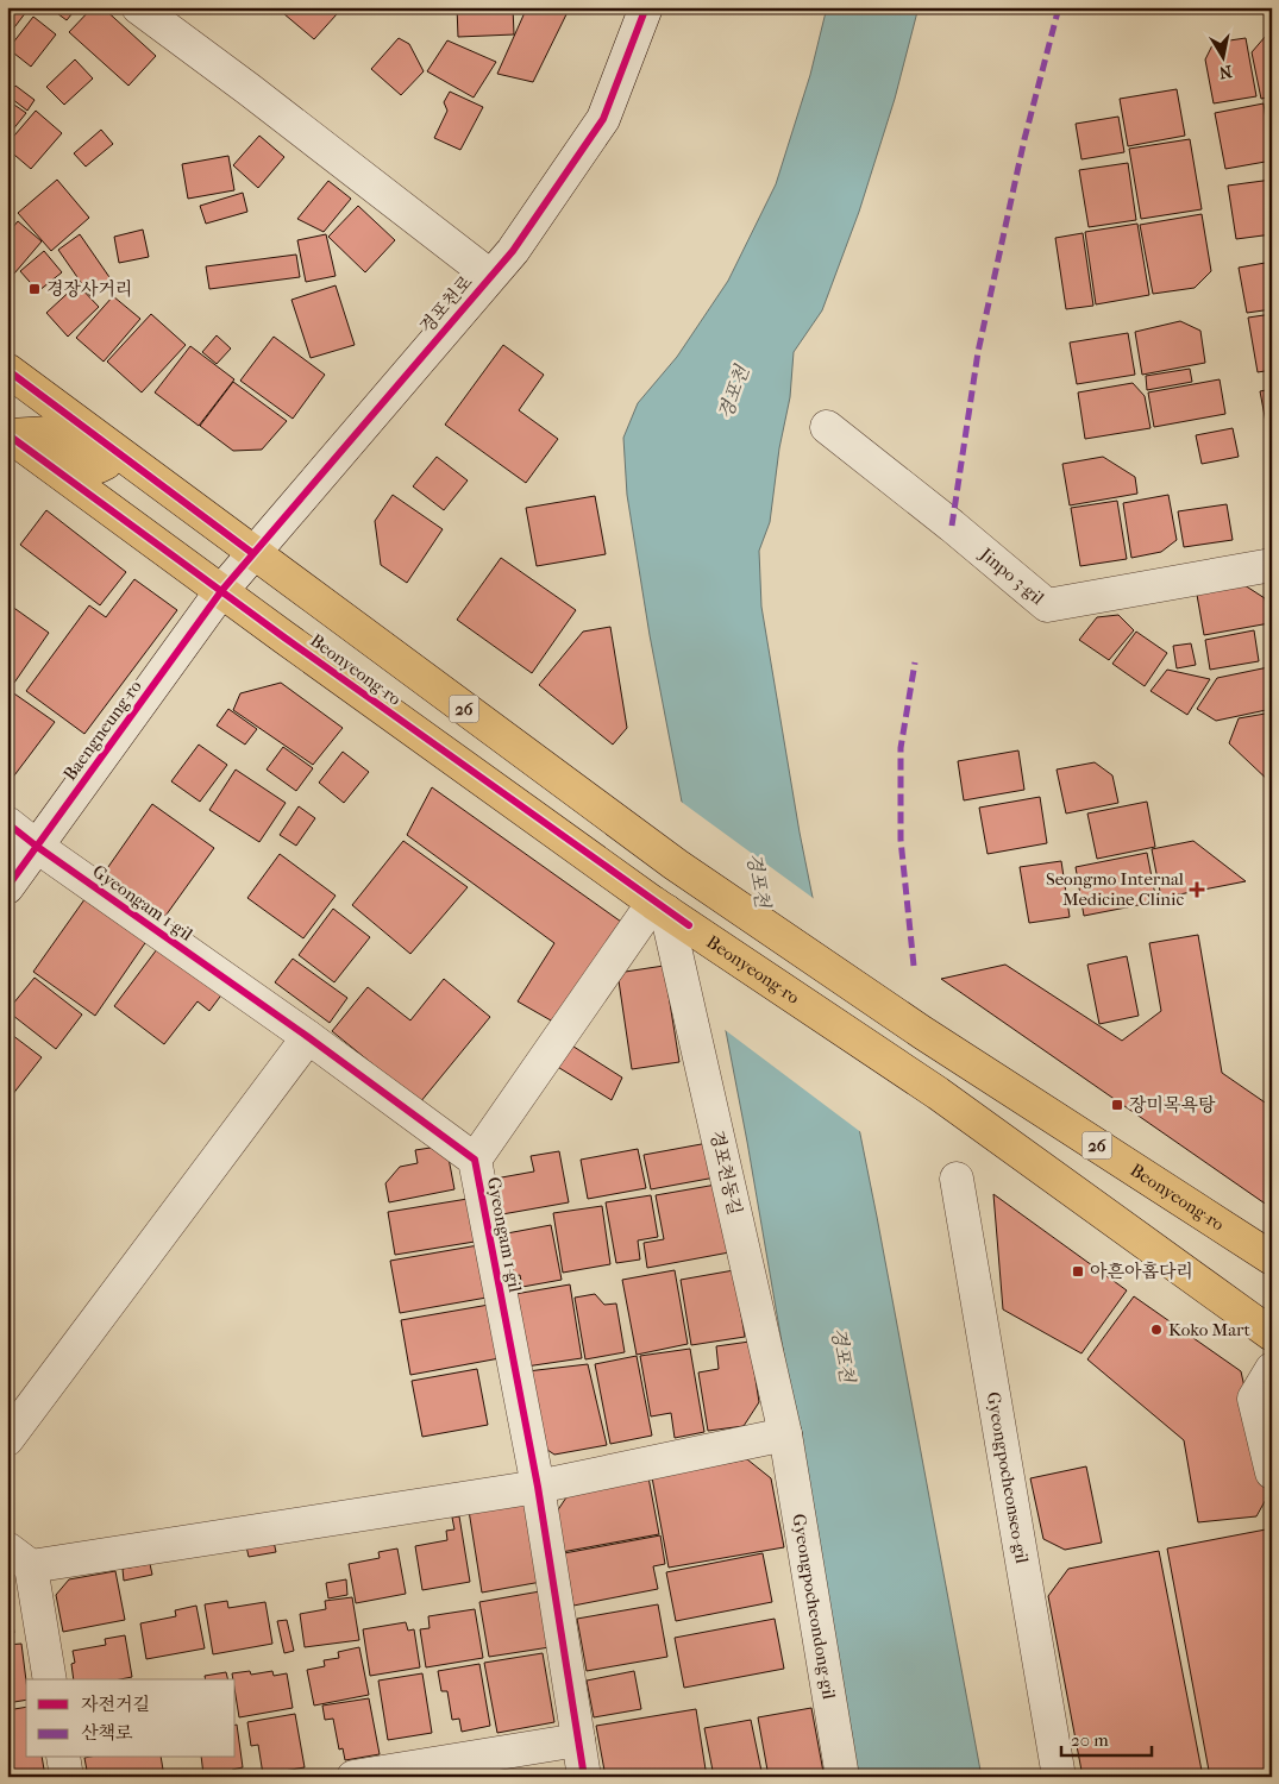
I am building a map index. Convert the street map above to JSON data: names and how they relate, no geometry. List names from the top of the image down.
{
  "streets": {
    "main road": ["Beonyeong-ro", "26"],
    "street": [
      "경포천로",
      "Jinpo 3-gil",
      "Baengneung-ro",
      "Gyeongam 1-gil",
      "경포천동길",
      "Gyeongpocheonseo-gil",
      "Gyeongpocheondong-gil"
    ]
  },
  "crossings": [
    ["경포천로", "Beonyeong-ro"],
    ["경포천로", "Baengneung-ro"],
    ["Beonyeong-ro", "Baengneung-ro"],
    ["Beonyeong-ro", "Gyeongam 1-gil"],
    ["Beonyeong-ro", "경포천동길"],
    ["Baengneung-ro", "Gyeongam 1-gil"],
    ["Gyeongam 1-gil", "경포천동길"],
    ["경포천동길", "Gyeongpocheondong-gil"]
  ],
  "water": ["경포천"],
  "places": {
    "transit": ["경장사거리", "장미목욕탕", "아흔아홉다리"],
    "health": ["Seongmo Internal Medicine Clinic"],
    "other": ["Koko Mart"]
  },
  "legend": ["자전거길", "산책로"],
  "scale_bar": "20 m",
  "north": "bottom"
}
